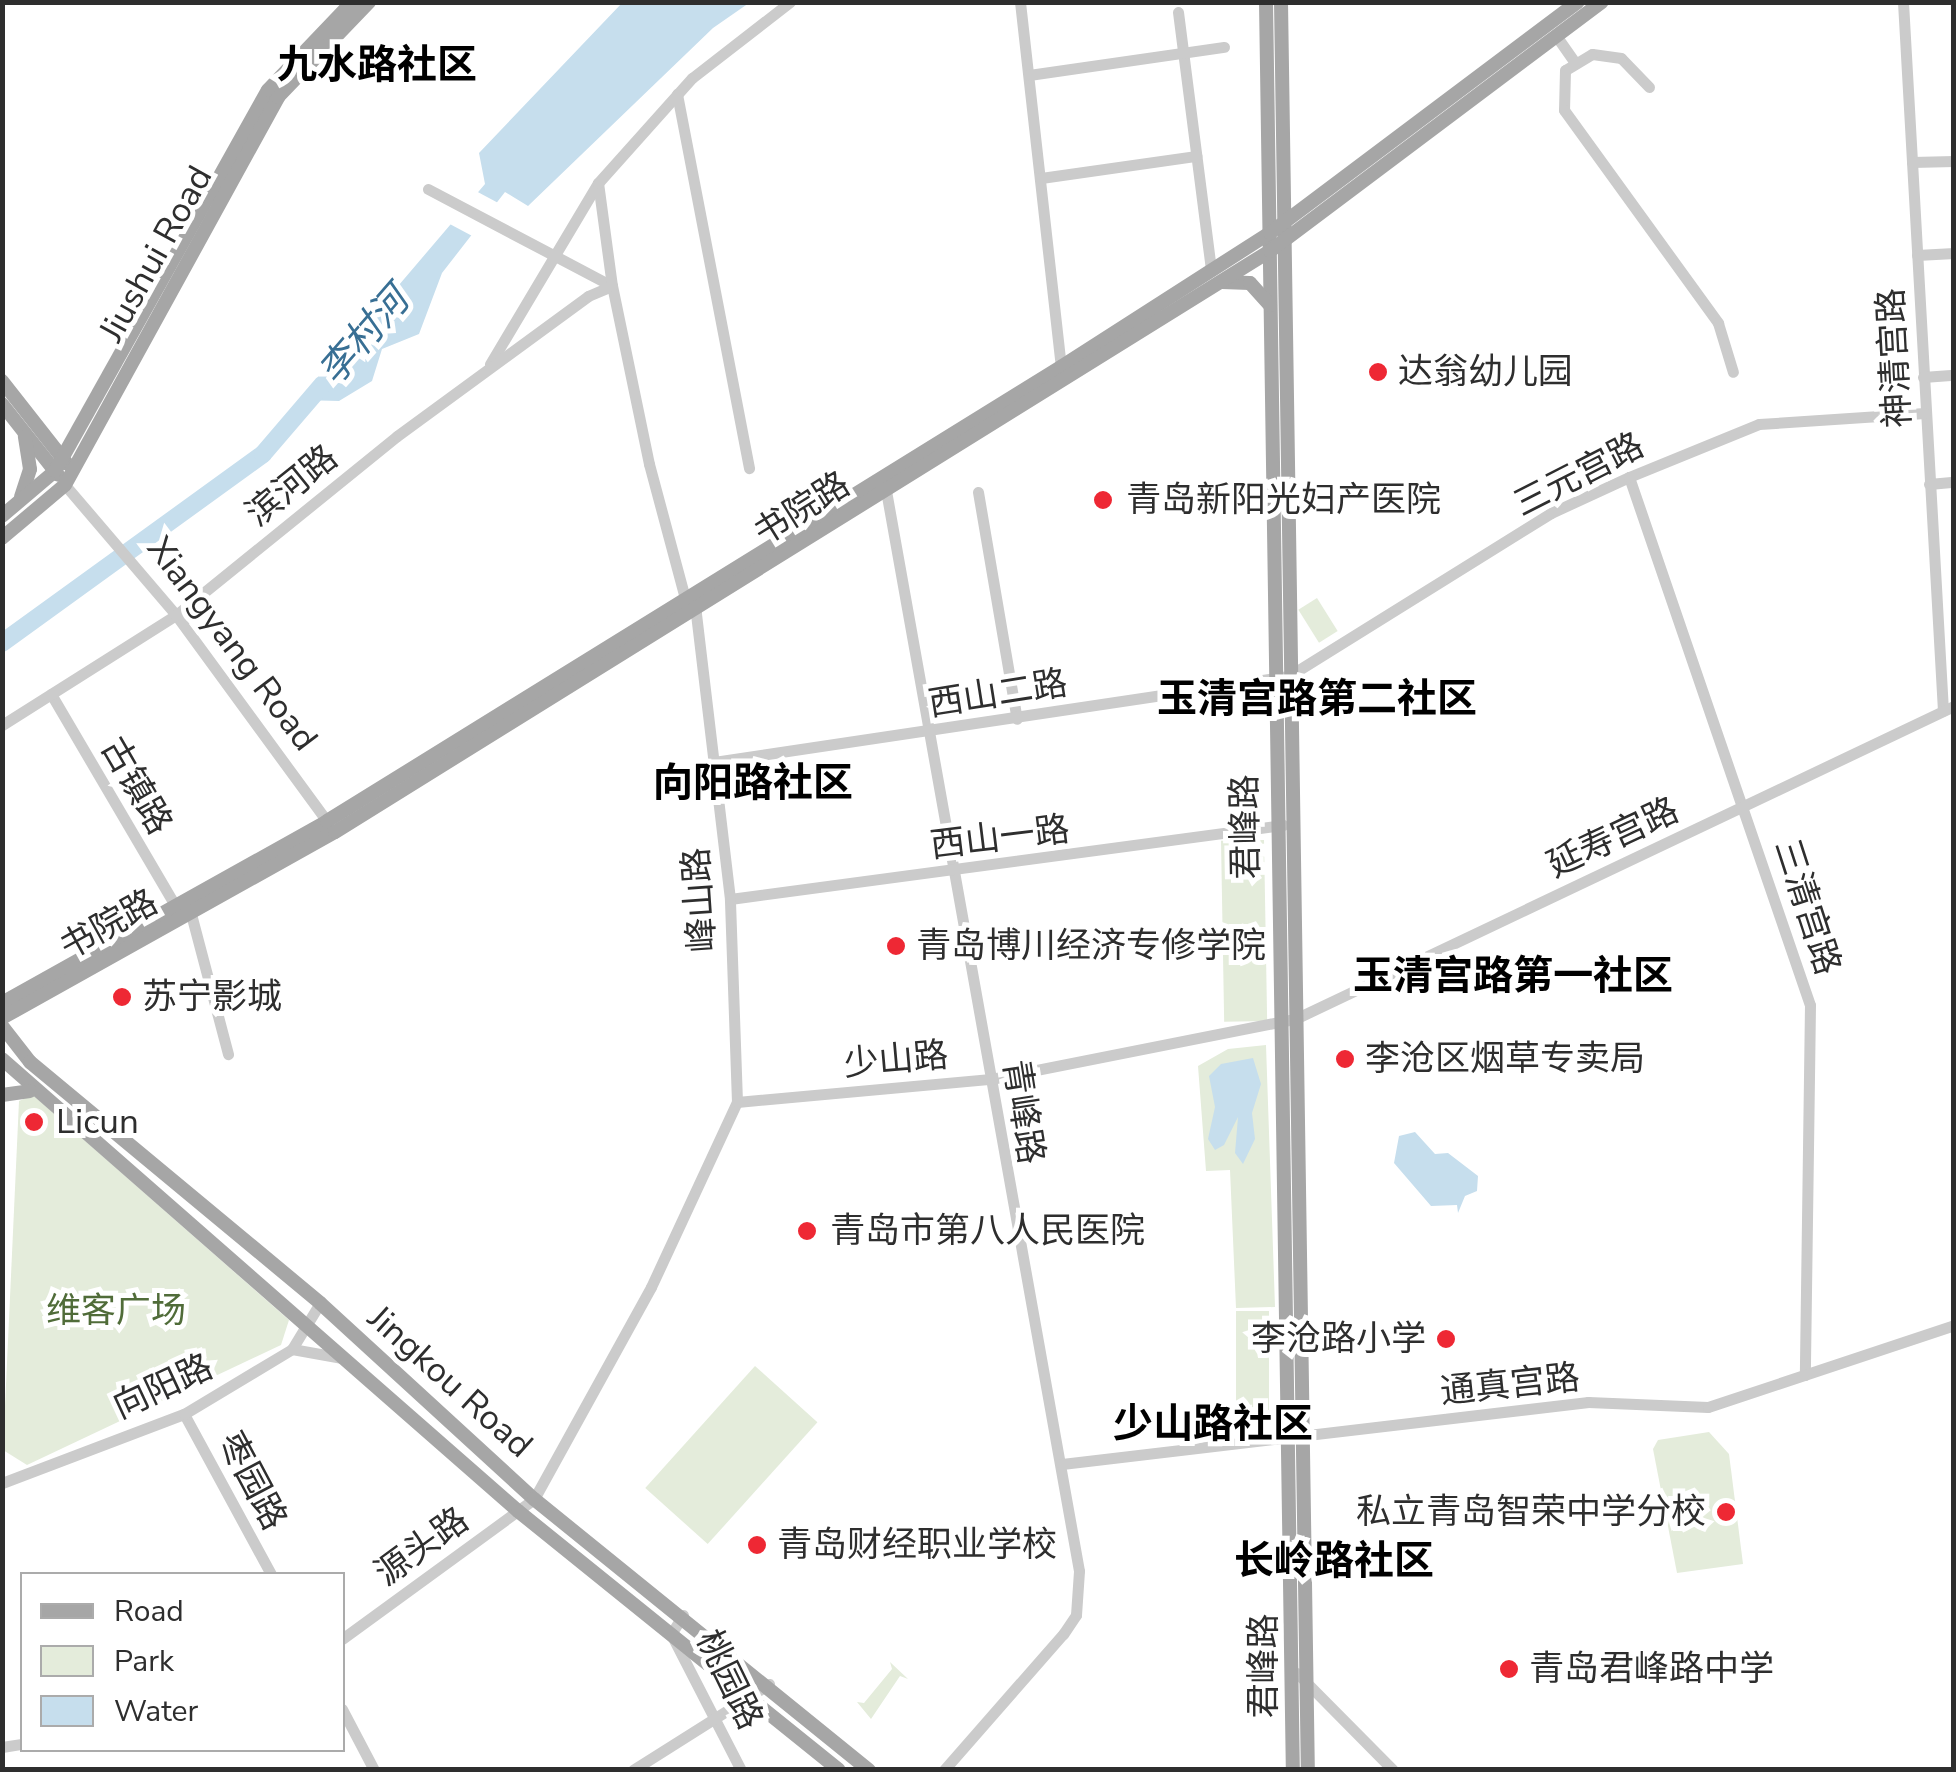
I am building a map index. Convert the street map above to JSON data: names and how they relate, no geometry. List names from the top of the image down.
{
  "streets": {
    "main road": [
      "Jiushui Road",
      "书院路",
      "君峰路",
      "Jingkou Road"
    ],
    "street": [
      "神清宫路",
      "三元宫路",
      "滨河路",
      "Xiangyang Road",
      "西山二路",
      "古镇路",
      "西山一路",
      "延寿宫路",
      "峰山路",
      "三清宫路",
      "少山路",
      "青峰路",
      "通真宫路",
      "向阳路",
      "枣园路",
      "源头路",
      "桃园路"
    ]
  },
  "crossings": [
    ["神清宫路", "三元宫路"],
    ["神清宫路", "延寿宫路"],
    ["三元宫路", "西山二路"],
    ["三元宫路", "君峰路"],
    ["三元宫路", "三清宫路"],
    ["滨河路", "Xiangyang Road"],
    ["滨河路", "古镇路"],
    ["滨河路", "峰山路"],
    ["书院路", "Xiangyang Road"],
    ["书院路", "古镇路"],
    ["书院路", "君峰路"],
    ["书院路", "峰山路"],
    ["书院路", "青峰路"],
    ["西山二路", "君峰路"],
    ["西山二路", "峰山路"],
    ["西山二路", "青峰路"],
    ["君峰路", "西山一路"],
    ["君峰路", "延寿宫路"],
    ["君峰路", "少山路"],
    ["君峰路", "通真宫路"],
    ["西山一路", "峰山路"],
    ["西山一路", "青峰路"],
    ["延寿宫路", "三清宫路"],
    ["延寿宫路", "少山路"],
    ["峰山路", "少山路"],
    ["峰山路", "Jingkou Road"],
    ["峰山路", "源头路"],
    ["三清宫路", "通真宫路"],
    ["少山路", "青峰路"],
    ["青峰路", "通真宫路"],
    ["Jingkou Road", "向阳路"],
    ["Jingkou Road", "源头路"],
    ["Jingkou Road", "桃园路"],
    ["向阳路", "枣园路"]
  ],
  "districts": [
    "九水路社区",
    "玉清宫路第二社区",
    "向阳路社区",
    "玉清宫路第一社区",
    "少山路社区",
    "长岭路社区"
  ],
  "water": ["李村河"],
  "parks": ["维客广场"],
  "places": [
    "达翁幼儿园",
    "青岛新阳光妇产医院",
    "青岛博川经济专修学院",
    "苏宁影城",
    "李沧区烟草专卖局",
    "Licun",
    "青岛市第八人民医院",
    "李沧路小学",
    "私立青岛智荣中学分校",
    "青岛财经职业学校",
    "青岛君峰路中学"
  ],
  "legend": ["Road", "Park", "Water"]
}
